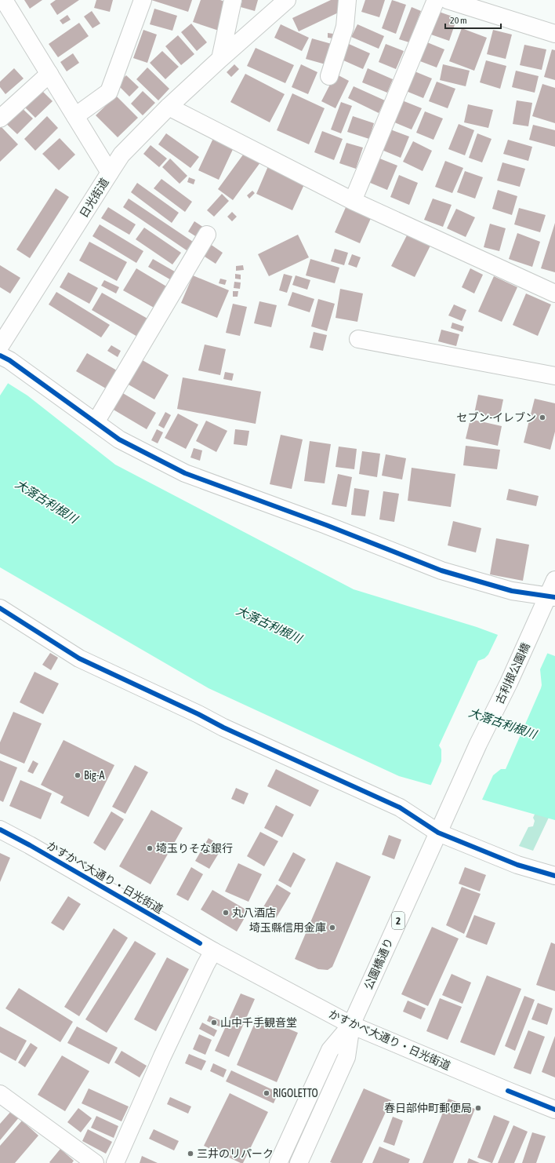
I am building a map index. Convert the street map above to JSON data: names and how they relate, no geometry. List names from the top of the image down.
{
  "streets": {
    "street": [
      "日光街道",
      "古利根公園橋",
      "かすかべ大通り・日光街道",
      "2",
      "公園橋通り"
    ]
  },
  "crossings": [
    ["古利根公園橋", "2"],
    ["古利根公園橋", "公園橋通り"],
    ["かすかべ大通り・日光街道", "公園橋通り"]
  ],
  "water": ["大落古利根川"],
  "places": [
    "セブン-イレブン",
    "Big-A",
    "埼玉りそな銀行",
    "丸八酒店",
    "埼玉縣信用金庫",
    "山中千手観音堂",
    "RIGOLETTO",
    "春日部仲町郵便局",
    "三井のリパーク"
  ],
  "scale_bar": "20 m"
}
